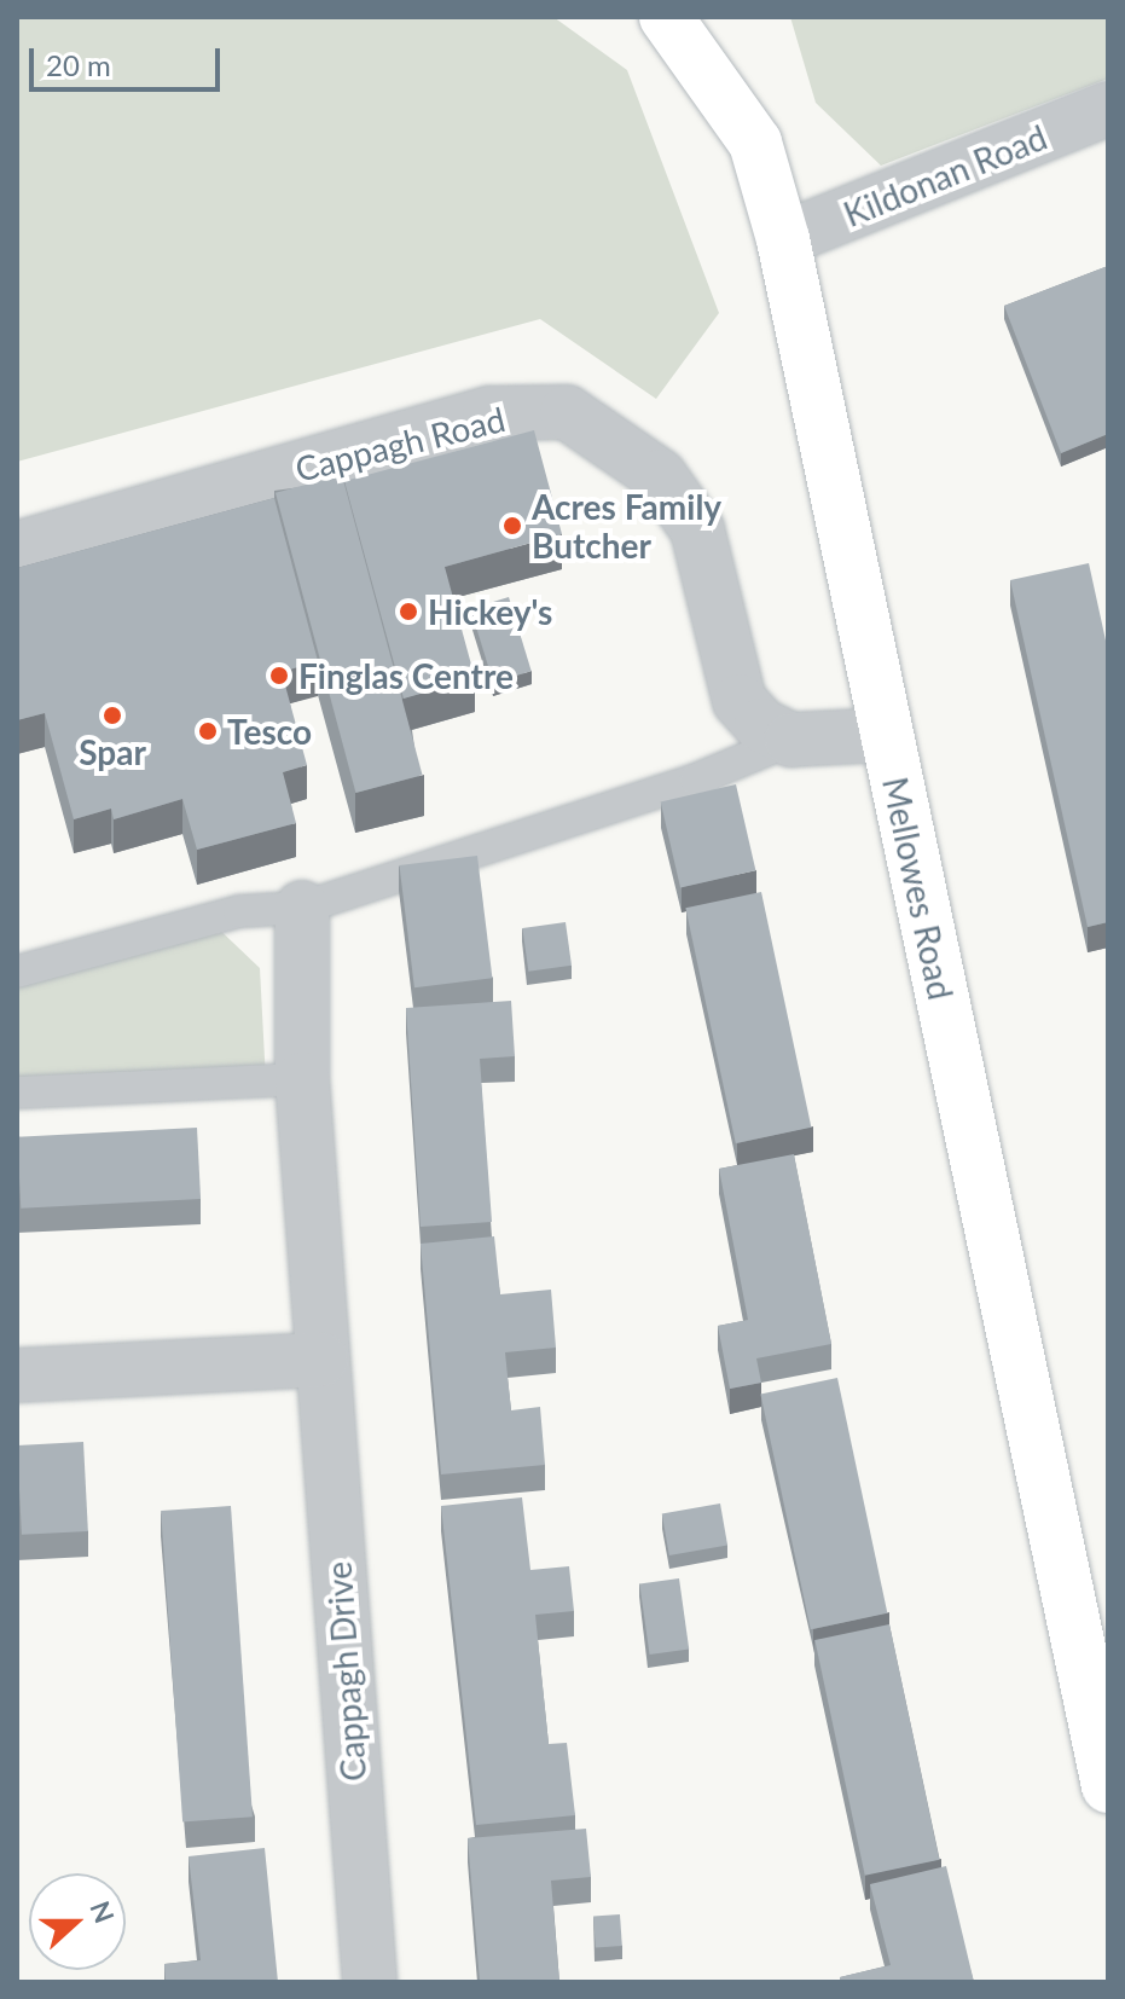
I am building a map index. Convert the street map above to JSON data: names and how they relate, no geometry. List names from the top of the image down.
{
  "streets": {
    "main road": ["Mellowes Road"],
    "street": ["Kildonan Road", "Cappagh Road", "Cappagh Drive"]
  },
  "crossings": [
    ["Kildonan Road", "Mellowes Road"]
  ],
  "places": [
    "Acres Family Butcher",
    "Hickey's",
    "Finglas Centre",
    "Spar",
    "Tesco"
  ],
  "scale_bar": "20 m",
  "north": "right"
}
